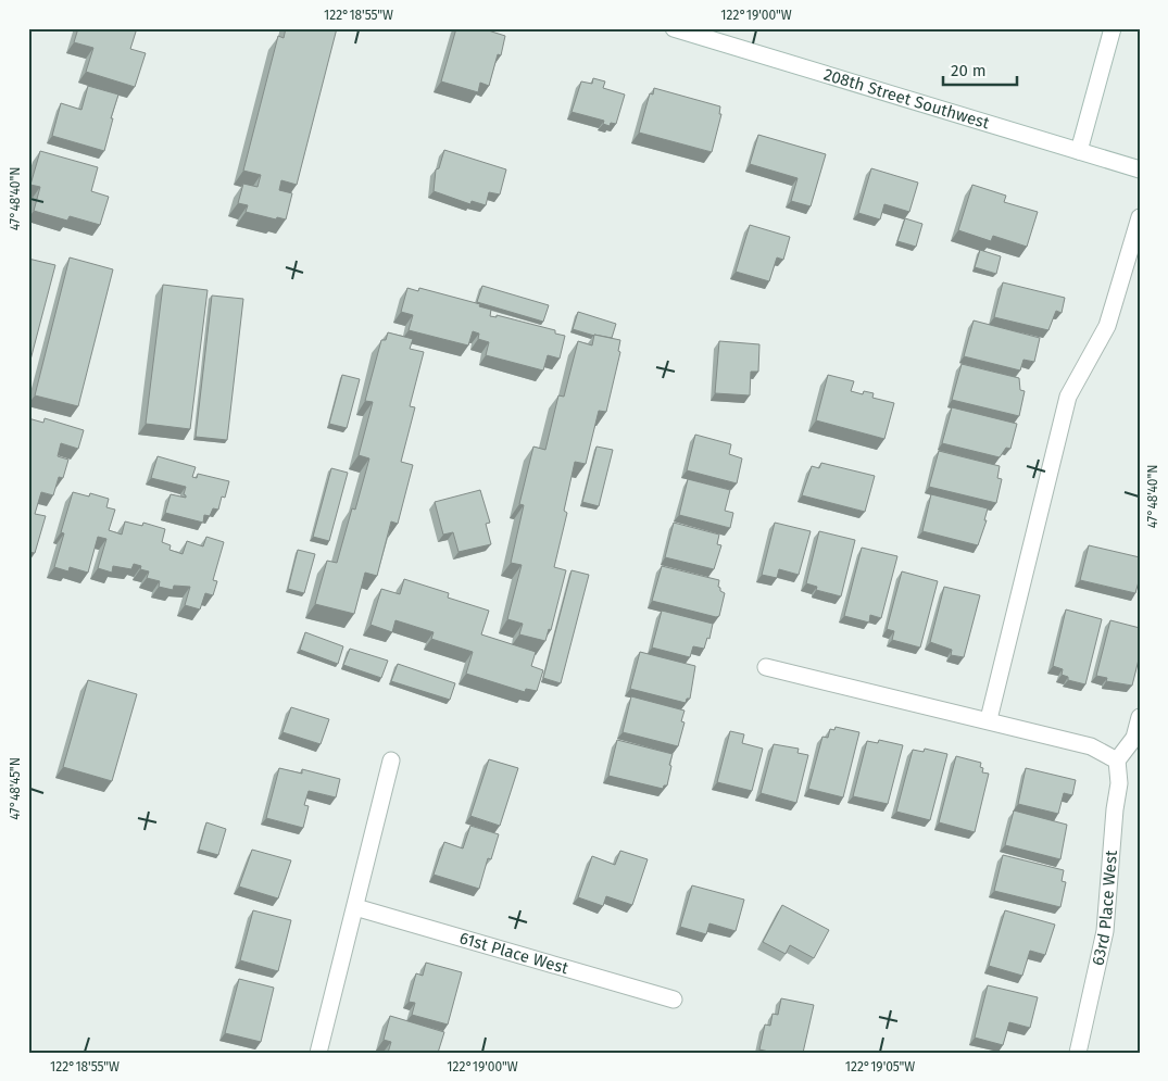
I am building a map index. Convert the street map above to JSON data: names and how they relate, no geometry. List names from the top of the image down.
{
  "streets": {
    "street": ["208th Street Southwest", "63rd Place West", "61st Place West"]
  },
  "scale_bar": "20 m",
  "coordinates": [
    "122°18'55\"W",
    "122°19'00\"W",
    "47°48'40\"N",
    "47°48'45\"N",
    "122°19'05\"W"
  ]
}
